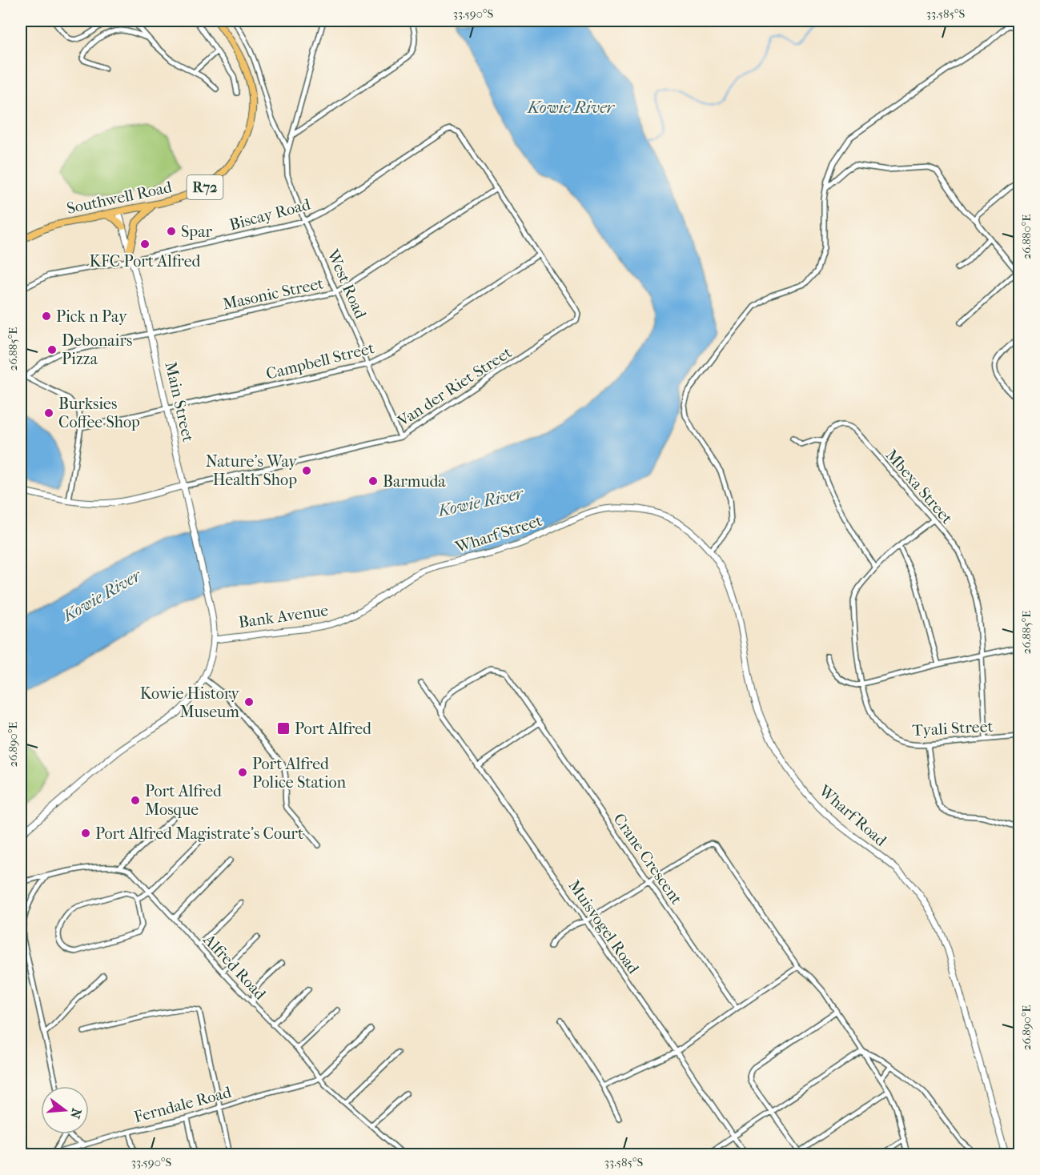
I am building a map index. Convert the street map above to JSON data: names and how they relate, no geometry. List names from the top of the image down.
{
  "streets": {
    "main road": ["R72", "Southwell Road"],
    "street": [
      "Biscay Road",
      "West Road",
      "Masonic Street",
      "Campbell Street",
      "Van der Riet Street",
      "Main Street",
      "Mbexa Street",
      "Wharf Street",
      "Bank Avenue",
      "Tyali Street",
      "Wharf Road",
      "Crane Crescent",
      "Muisvogel Road",
      "Alfred Road",
      "Ferndale Road"
    ]
  },
  "crossings": [
    ["Southwell Road", "Main Street"],
    ["Biscay Road", "West Road"],
    ["Biscay Road", "Masonic Street"],
    ["Biscay Road", "Main Street"],
    ["West Road", "Masonic Street"],
    ["West Road", "Campbell Street"],
    ["West Road", "Van der Riet Street"],
    ["Masonic Street", "Main Street"],
    ["Campbell Street", "Van der Riet Street"],
    ["Campbell Street", "Main Street"],
    ["Van der Riet Street", "Main Street"],
    ["Main Street", "Bank Avenue"],
    ["Mbexa Street", "Tyali Street"],
    ["Wharf Street", "Bank Avenue"],
    ["Wharf Street", "Wharf Road"],
    ["Crane Crescent", "Muisvogel Road"],
    ["Alfred Road", "Ferndale Road"]
  ],
  "water": ["Kowie River"],
  "places": {
    "other": [
      "Spar",
      "KFC Port Alfred",
      "Pick n Pay",
      "Debonairs Pizza",
      "Burksies Coffee Shop",
      "Nature's Way Health Shop",
      "Barmuda",
      "Kowie History Museum",
      "Port Alfred Police Station",
      "Port Alfred Mosque",
      "Port Alfred Magistrate's Court"
    ],
    "transit": ["Port Alfred"]
  },
  "north": "right",
  "coordinates": [
    "33.590°S",
    "33.585°S",
    "26.880°E",
    "26.885°E",
    "26.890°E"
  ]
}
